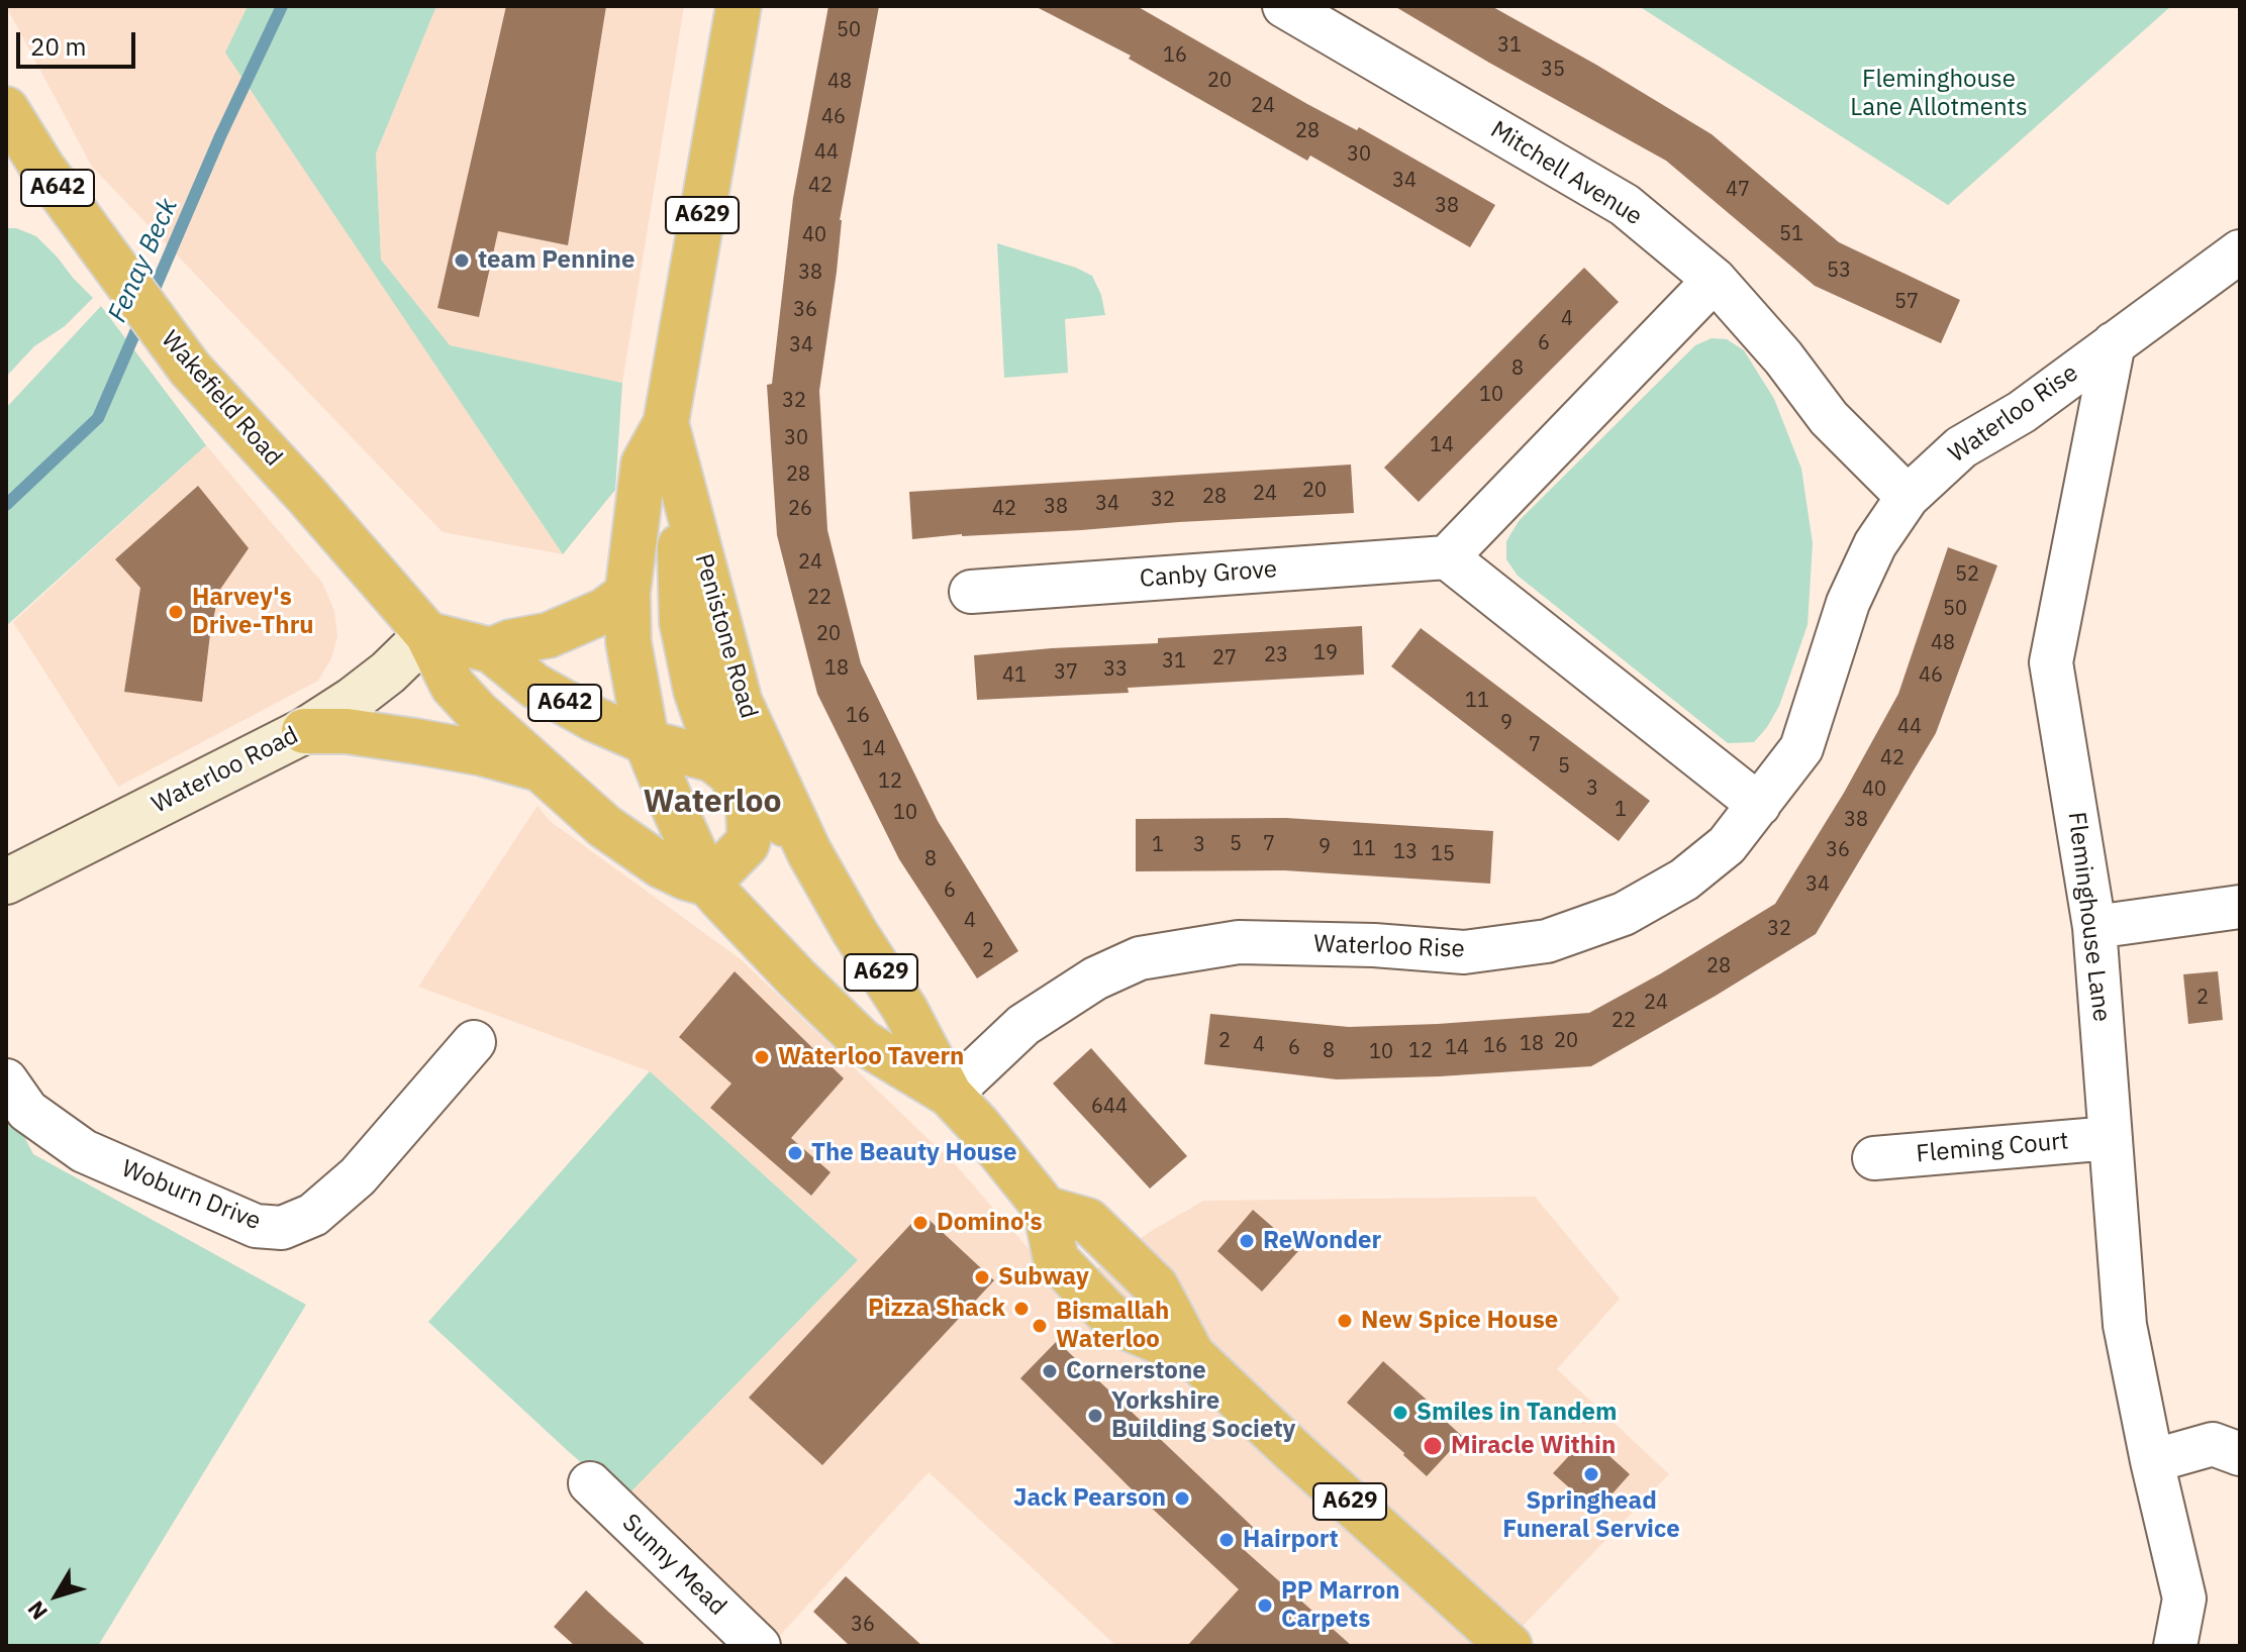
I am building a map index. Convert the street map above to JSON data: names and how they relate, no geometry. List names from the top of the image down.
{
  "streets": {
    "highway": [
      "A642",
      "A629",
      "Wakefield Road",
      "Penistone Road"
    ],
    "street": [
      "Mitchell Avenue",
      "Waterloo Rise",
      "Canby Grove",
      "Waterloo Road",
      "Fleminghouse Lane",
      "Fleming Court",
      "Woburn Drive",
      "Sunny Mead"
    ]
  },
  "crossings": [
    ["Mitchell Avenue", "Waterloo Rise"],
    ["A642", "A629"],
    ["A642", "Wakefield Road"],
    ["A642", "Penistone Road"],
    ["A642", "Waterloo Road"],
    ["A629", "Wakefield Road"],
    ["A629", "Waterloo Rise"],
    ["A629", "Penistone Road"],
    ["Wakefield Road", "Penistone Road"],
    ["Wakefield Road", "Waterloo Road"],
    ["Waterloo Rise", "Penistone Road"],
    ["Waterloo Rise", "Fleminghouse Lane"],
    ["Fleminghouse Lane", "Fleming Court"]
  ],
  "districts": ["Waterloo"],
  "water": ["Fenay Beck"],
  "parks": ["Fleminghouse Lane Allotments"],
  "places": [
    "team Pennine",
    "Harvey's Drive-Thru",
    "Waterloo Tavern",
    "The Beauty House",
    "Domino's",
    "ReWonder",
    "Subway",
    "Pizza Shack",
    "New Spice House",
    "Bismallah Waterloo",
    "Cornerstone",
    "Smiles in Tandem",
    "Yorkshire Building Society",
    "Miracle Within",
    "Springhead Funeral Service",
    "Jack Pearson",
    "Hairport",
    "PP Marron Carpets"
  ],
  "house_numbers": [
    "50",
    "31",
    "16",
    "35",
    "20",
    "48",
    "24",
    "46",
    "28",
    "44",
    "30",
    "34",
    "42",
    "47",
    "38",
    "51",
    "40",
    "53",
    "38",
    "57",
    "36",
    "4",
    "6",
    "34",
    "8",
    "10",
    "32",
    "30",
    "14",
    "28",
    "20",
    "24",
    "28",
    "32",
    "34",
    "38",
    "26",
    "42",
    "24",
    "52",
    "22",
    "50",
    "20",
    "48",
    "19",
    "23",
    "27",
    "31",
    "18",
    "33",
    "37",
    "41",
    "46",
    "11",
    "16",
    "9",
    "44",
    "7",
    "14",
    "42",
    "5",
    "12",
    "3",
    "40",
    "1",
    "10",
    "38",
    "5",
    "7",
    "1",
    "3",
    "9",
    "11",
    "36",
    "13",
    "15",
    "8",
    "34",
    "6",
    "4",
    "32",
    "2",
    "28",
    "2",
    "24",
    "22",
    "2",
    "20",
    "18",
    "4",
    "16",
    "6",
    "14",
    "8",
    "12",
    "10",
    "644",
    "36"
  ],
  "scale_bar": "20 m",
  "north": "bottom left"
}
